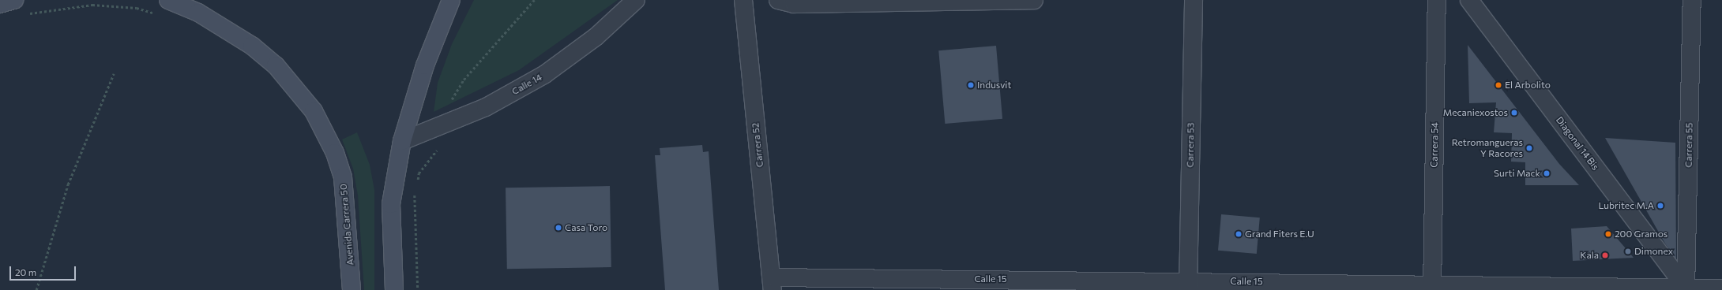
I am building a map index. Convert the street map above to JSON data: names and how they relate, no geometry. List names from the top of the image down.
{
  "streets": {
    "main road": ["Avenida Carrera 50"],
    "street": [
      "Calle 14",
      "Diagonal 14 Bis",
      "Carrera 52",
      "Carrera 53",
      "Carrera 54",
      "Carrera 55",
      "Calle 15"
    ]
  },
  "crossings": [
    ["Diagonal 14 Bis", "Carrera 55"],
    ["Diagonal 14 Bis", "Calle 15"],
    ["Carrera 52", "Calle 15"],
    ["Carrera 53", "Calle 15"],
    ["Carrera 54", "Calle 15"],
    ["Carrera 55", "Calle 15"]
  ],
  "places": [
    "Indusvit",
    "El Arbolito",
    "Mecaniexostos",
    "Retromangueras Y Racores",
    "Surti Mack",
    "Lubritec M.A",
    "Casa Toro",
    "Grand Fiters E.U",
    "200 Gramos",
    "Dimonex",
    "Kala"
  ],
  "scale_bar": "20 m"
}
